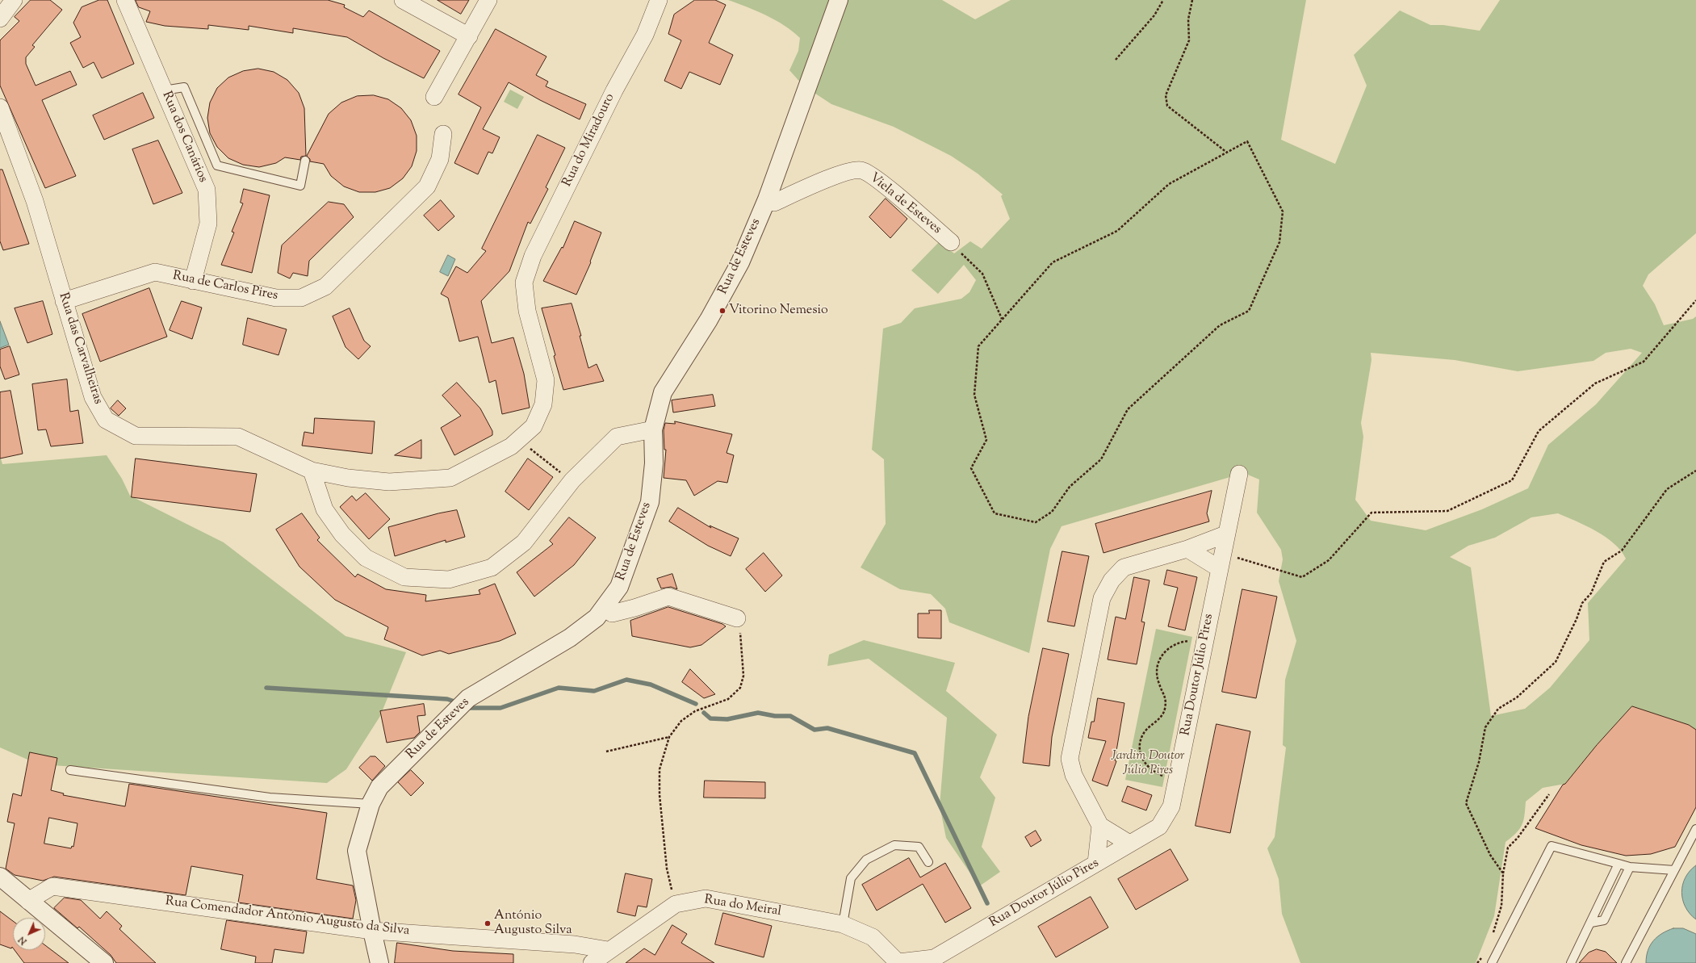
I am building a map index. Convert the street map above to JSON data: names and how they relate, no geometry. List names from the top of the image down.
{
  "streets": {
    "street": [
      "Rua dos Canários",
      "Rua do Miradouro",
      "Viela de Esteves",
      "Rua de Esteves",
      "Rua de Carlos Pires",
      "Rua das Carvalheiras",
      "Rua Doutor Júlio Pires",
      "Rua do Meiral",
      "Rua Comendador António Augusto da Silva"
    ]
  },
  "crossings": [
    ["Rua dos Canários", "Rua de Carlos Pires"],
    ["Rua do Miradouro", "Rua das Carvalheiras"],
    ["Viela de Esteves", "Rua de Esteves"],
    ["Rua de Esteves", "Rua Comendador António Augusto da Silva"],
    ["Rua de Carlos Pires", "Rua das Carvalheiras"],
    ["Rua Doutor Júlio Pires", "Rua do Meiral"],
    ["Rua do Meiral", "Rua Comendador António Augusto da Silva"]
  ],
  "parks": ["Jardim Doutor Júlio Pires"],
  "places": ["Vitorino Nemesio", "António Augusto Silva"],
  "north": "bottom left"
}
